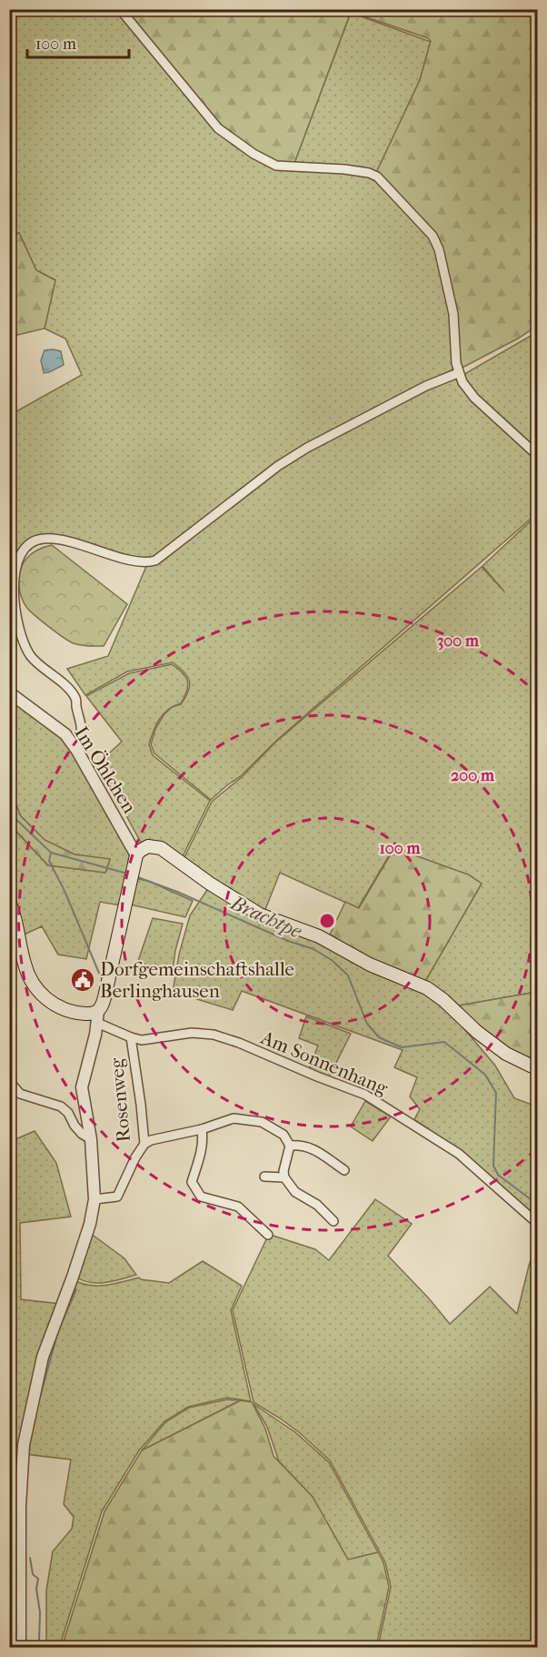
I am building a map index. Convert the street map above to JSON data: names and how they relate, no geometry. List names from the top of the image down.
{
  "streets": {
    "street": ["Im Öhlchen", "Am Sonnenhang", "Rosenweg"]
  },
  "crossings": [
    ["Am Sonnenhang", "Rosenweg"]
  ],
  "water": ["Brachtpe"],
  "places": {
    "public building": ["Dorfgemeinschaftshalle Berlinghausen"]
  },
  "scale_bar": "100 m",
  "rings": ["300 m", "200 m", "100 m"]
}
